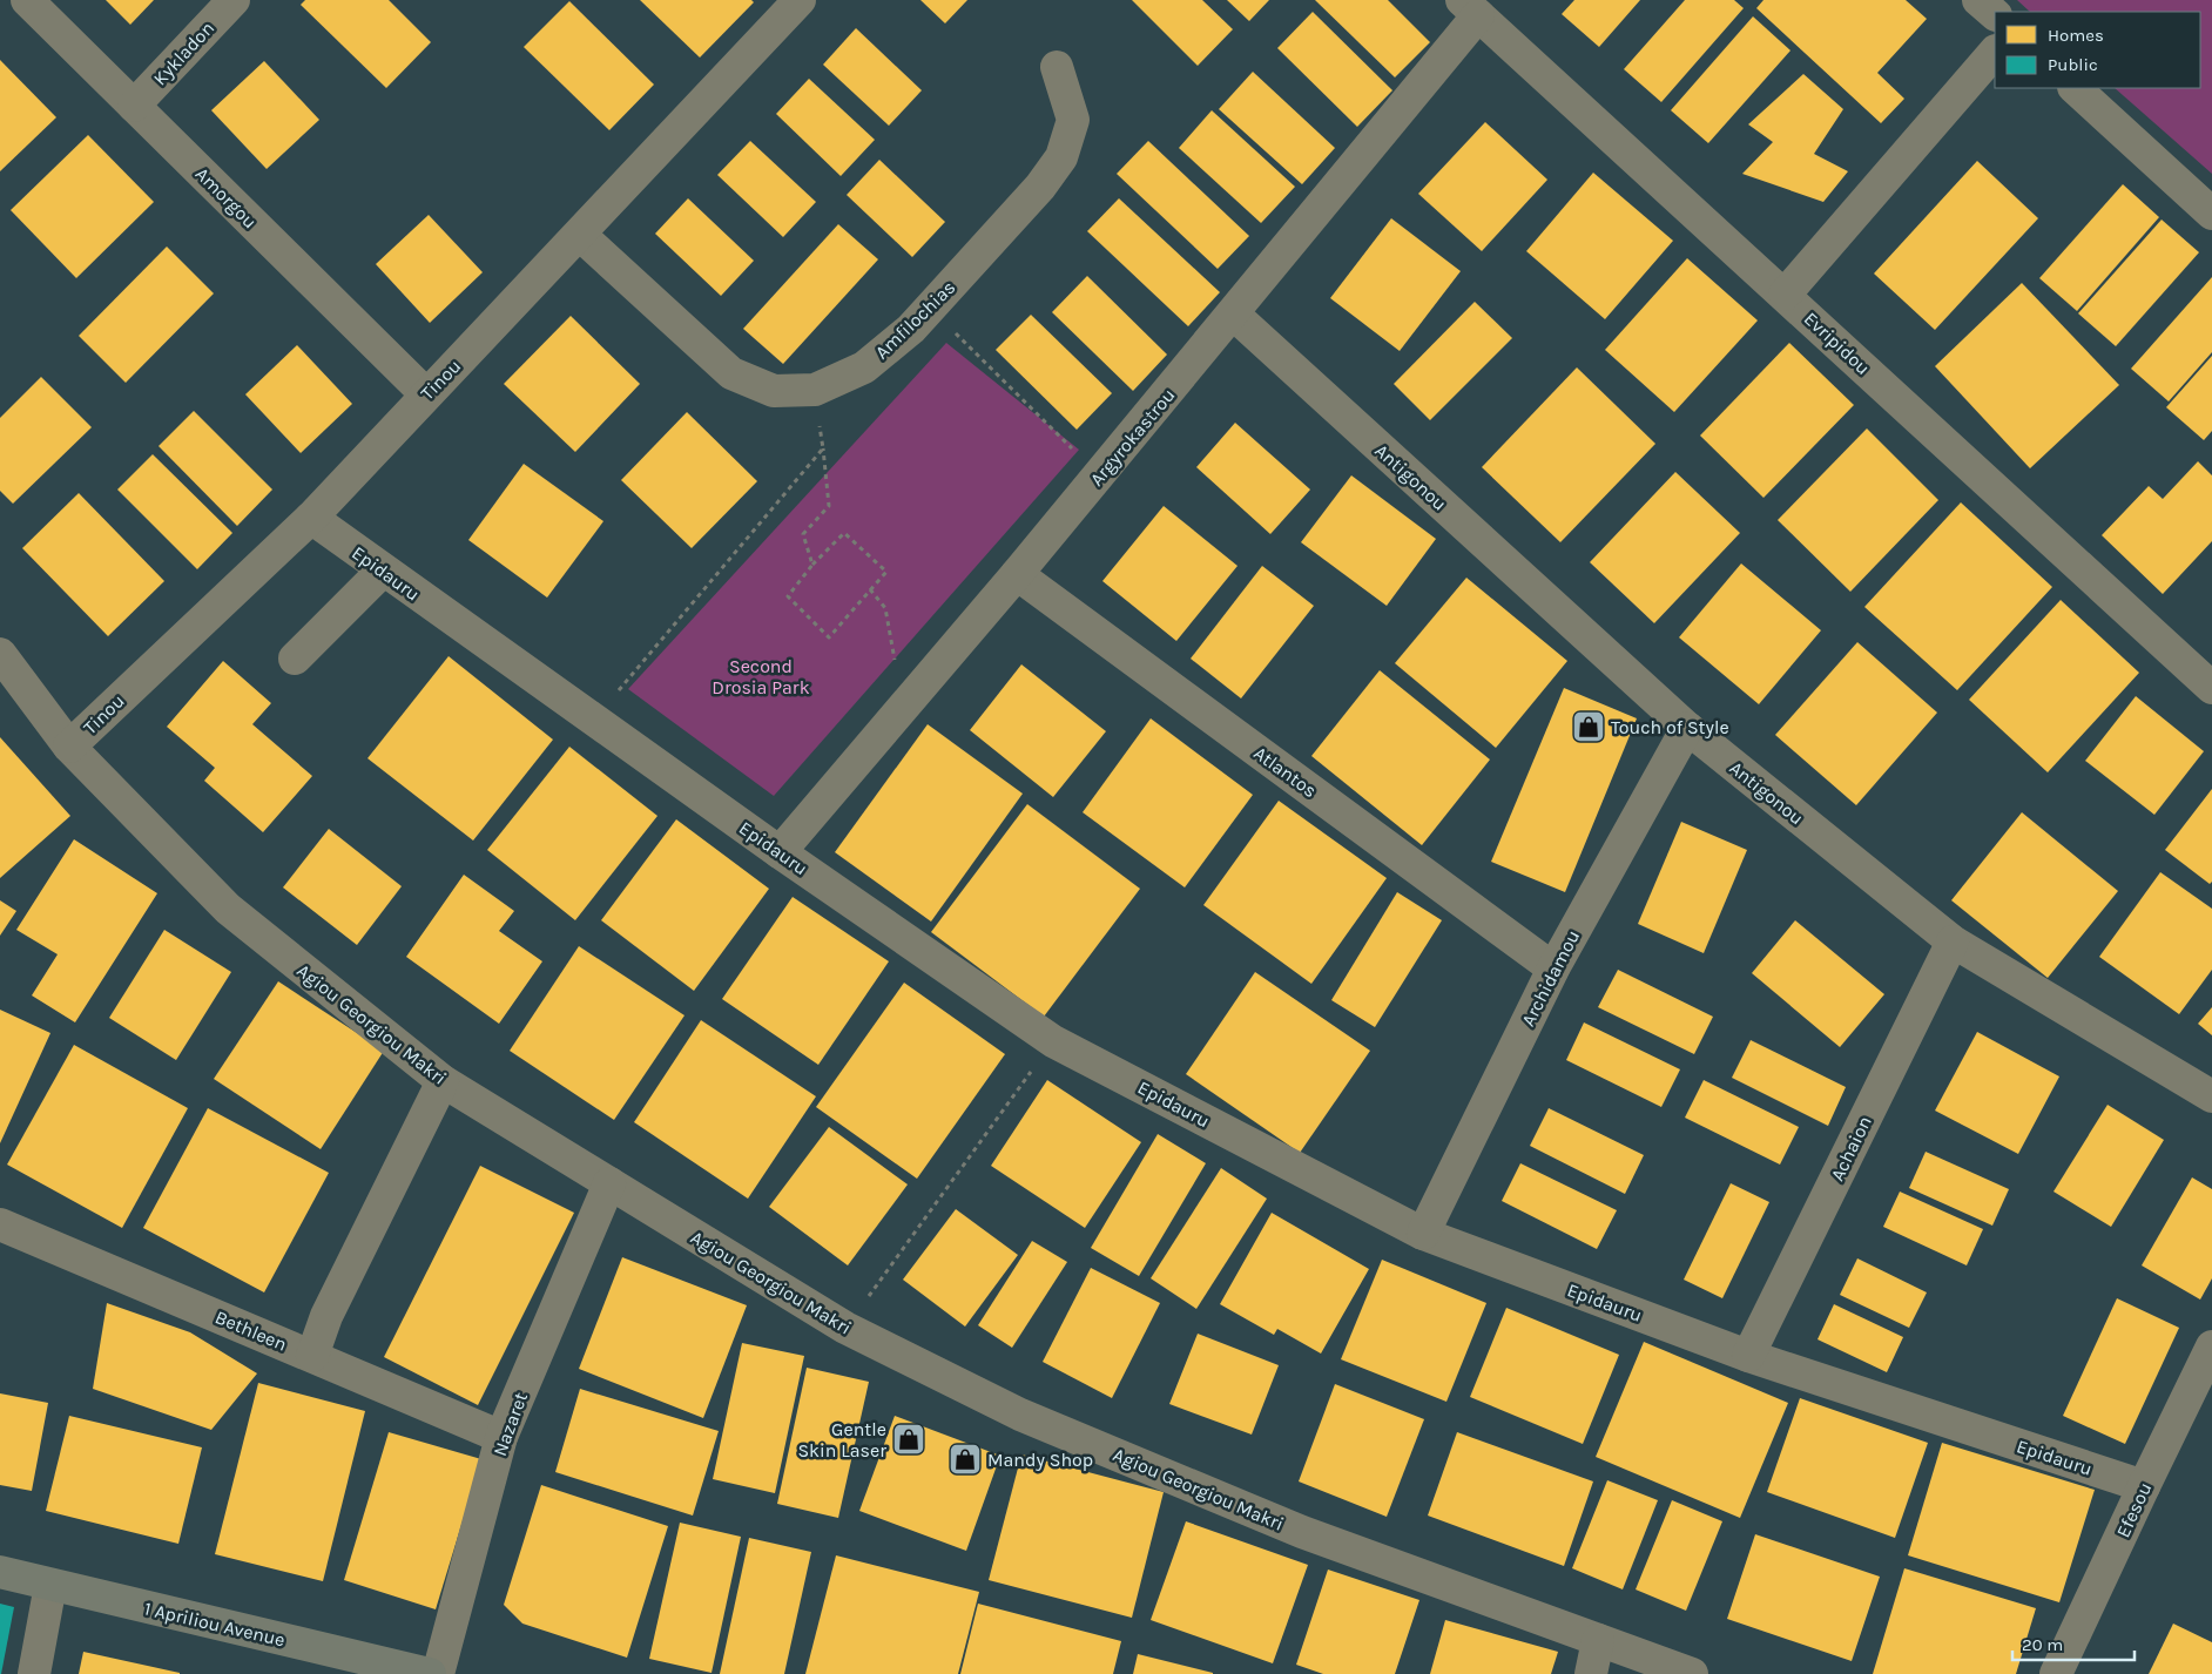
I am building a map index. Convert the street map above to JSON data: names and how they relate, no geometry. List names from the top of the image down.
{
  "streets": {
    "main road": ["1 Apriliou Avenue"],
    "street": [
      "Kykladon",
      "Amorgou",
      "Amfilochias",
      "Evripidou",
      "Tinou",
      "Argyrokastrou",
      "Antigonou",
      "Epidauru",
      "Atlantos",
      "Archidamou",
      "Agiou Georgiou Makri",
      "Achaion",
      "Bethleen",
      "Nazaret",
      "Efesou"
    ]
  },
  "crossings": [
    ["Kykladon", "Amorgou"],
    ["Amorgou", "Tinou"],
    ["Amfilochias", "Tinou"],
    ["Evripidou", "Argyrokastrou"],
    ["Tinou", "Epidauru"],
    ["Tinou", "Agiou Georgiou Makri"],
    ["Argyrokastrou", "Antigonou"],
    ["Argyrokastrou", "Epidauru"],
    ["Argyrokastrou", "Atlantos"],
    ["Antigonou", "Archidamou"],
    ["Antigonou", "Achaion"],
    ["Epidauru", "Archidamou"],
    ["Epidauru", "Achaion"],
    ["Epidauru", "Efesou"],
    ["Atlantos", "Archidamou"],
    ["Agiou Georgiou Makri", "Nazaret"],
    ["Bethleen", "Nazaret"]
  ],
  "parks": ["Second Drosia Park"],
  "places": {
    "shop": ["Touch of Style", "Gentle Skin Laser", "Mandy Shop"]
  },
  "legend": ["Homes", "Public"],
  "scale_bar": "20 m"
}
